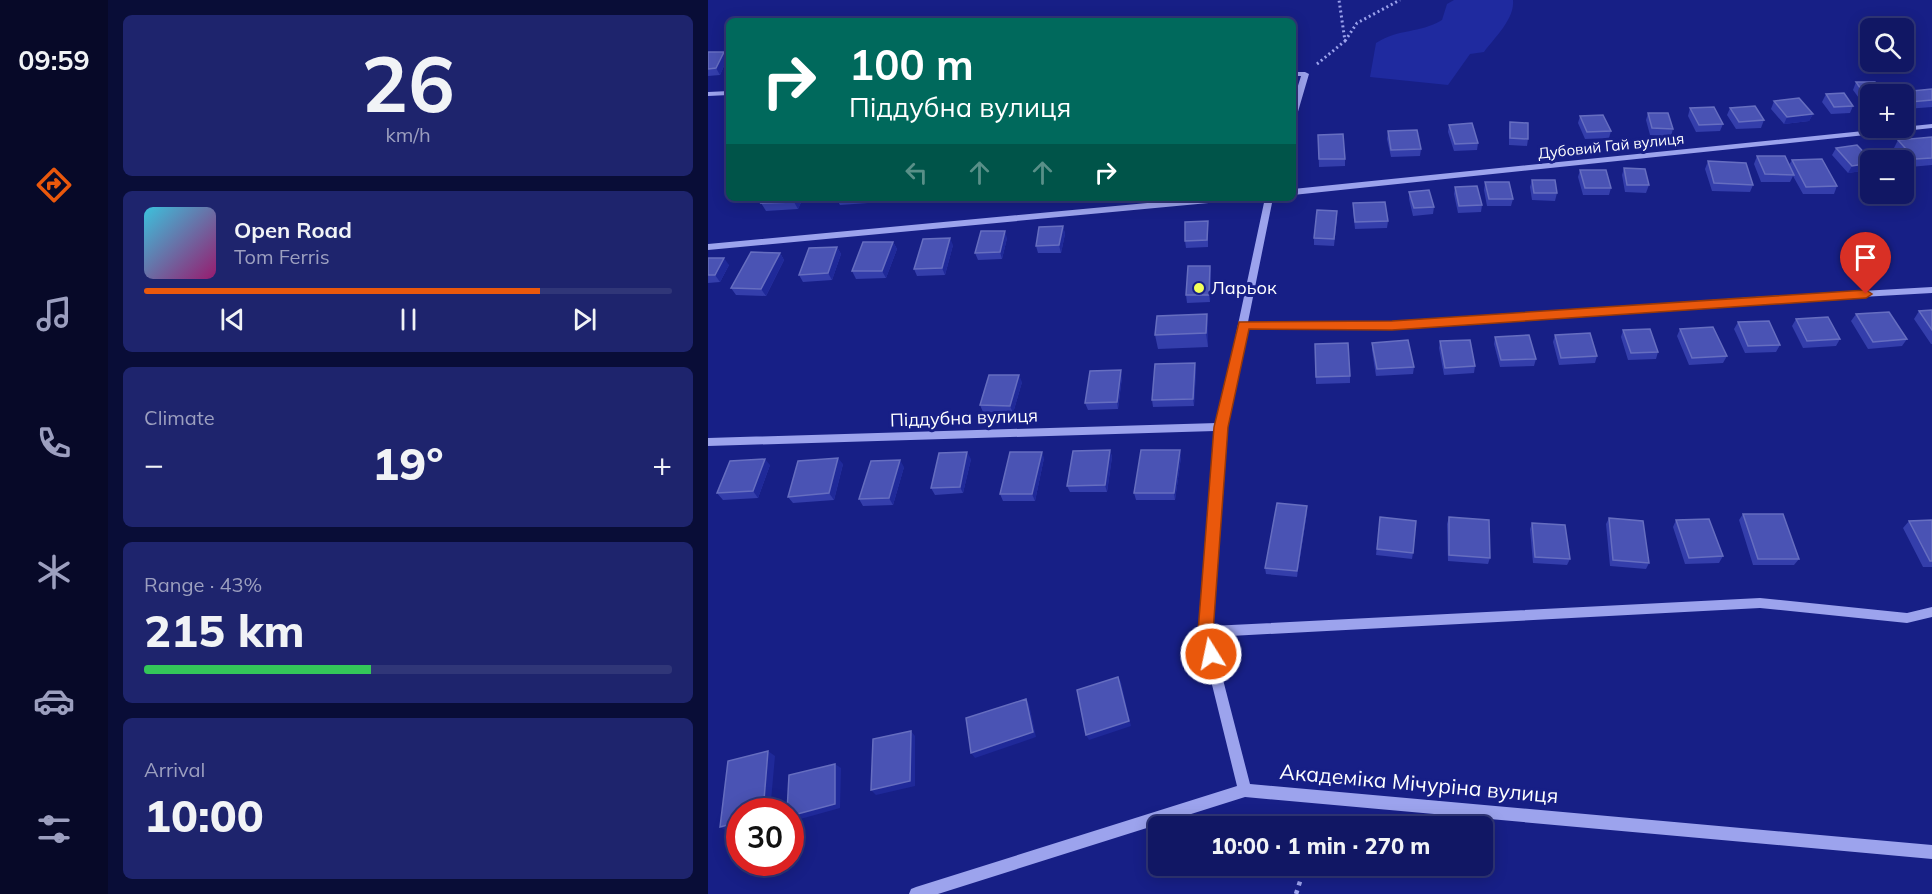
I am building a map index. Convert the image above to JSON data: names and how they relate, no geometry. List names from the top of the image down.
{
  "streets": {
    "street": ["Дубовий Гай вулиця", "Піддубна вулиця", "Академіка Мічуріна вулиця"]
  },
  "places": ["Ларьок"],
  "page": {
    "tabs": "09:59",
    "tile": [
      ["26", "km/h"],
      "Climate",
      ["Range · 43%", "215 km"],
      ["Arrival", "10:00"]
    ],
    "map_buttons": ["+", "−"],
    "turn": ["100 m", "Піддубна вулиця"],
    "song": ["Open Road", "Tom Ferris"],
    "heat": ["−", "19°", "+"],
    "limit": "30",
    "trip": "10:00 · 1 min · 270 m"
  }
}
